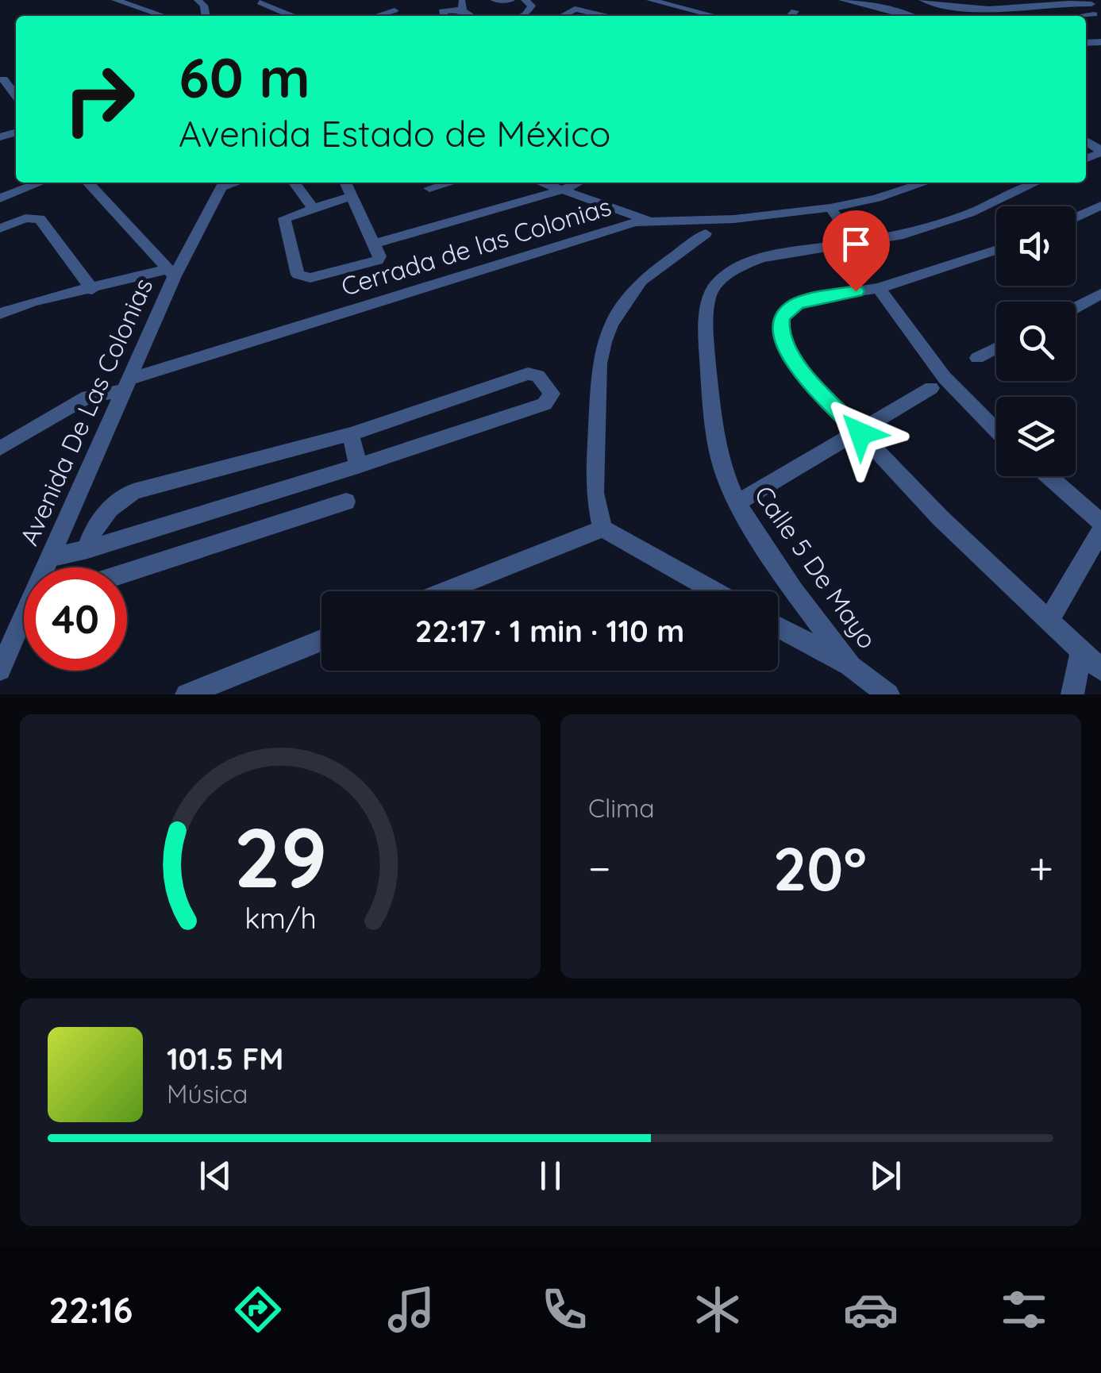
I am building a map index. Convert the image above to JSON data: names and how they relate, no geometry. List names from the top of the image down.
{
  "streets": {
    "street": ["Cerrada de las Colonias", "Avenida De Las Colonias", "Calle 5 De Mayo"]
  },
  "crossings": [
    ["Cerrada de las Colonias", "Avenida De Las Colonias"]
  ],
  "page": {
    "turn": ["60 m", "Avenida Estado de México"],
    "limit": "40",
    "trip": "22:17 · 1 min · 110 m",
    "tile": "Clima",
    "heat": ["−", "20°", "+"],
    "song": ["101.5 FM", "Música"],
    "tabs": "22:16",
    "gauge": ["29", "km/h"]
  }
}
